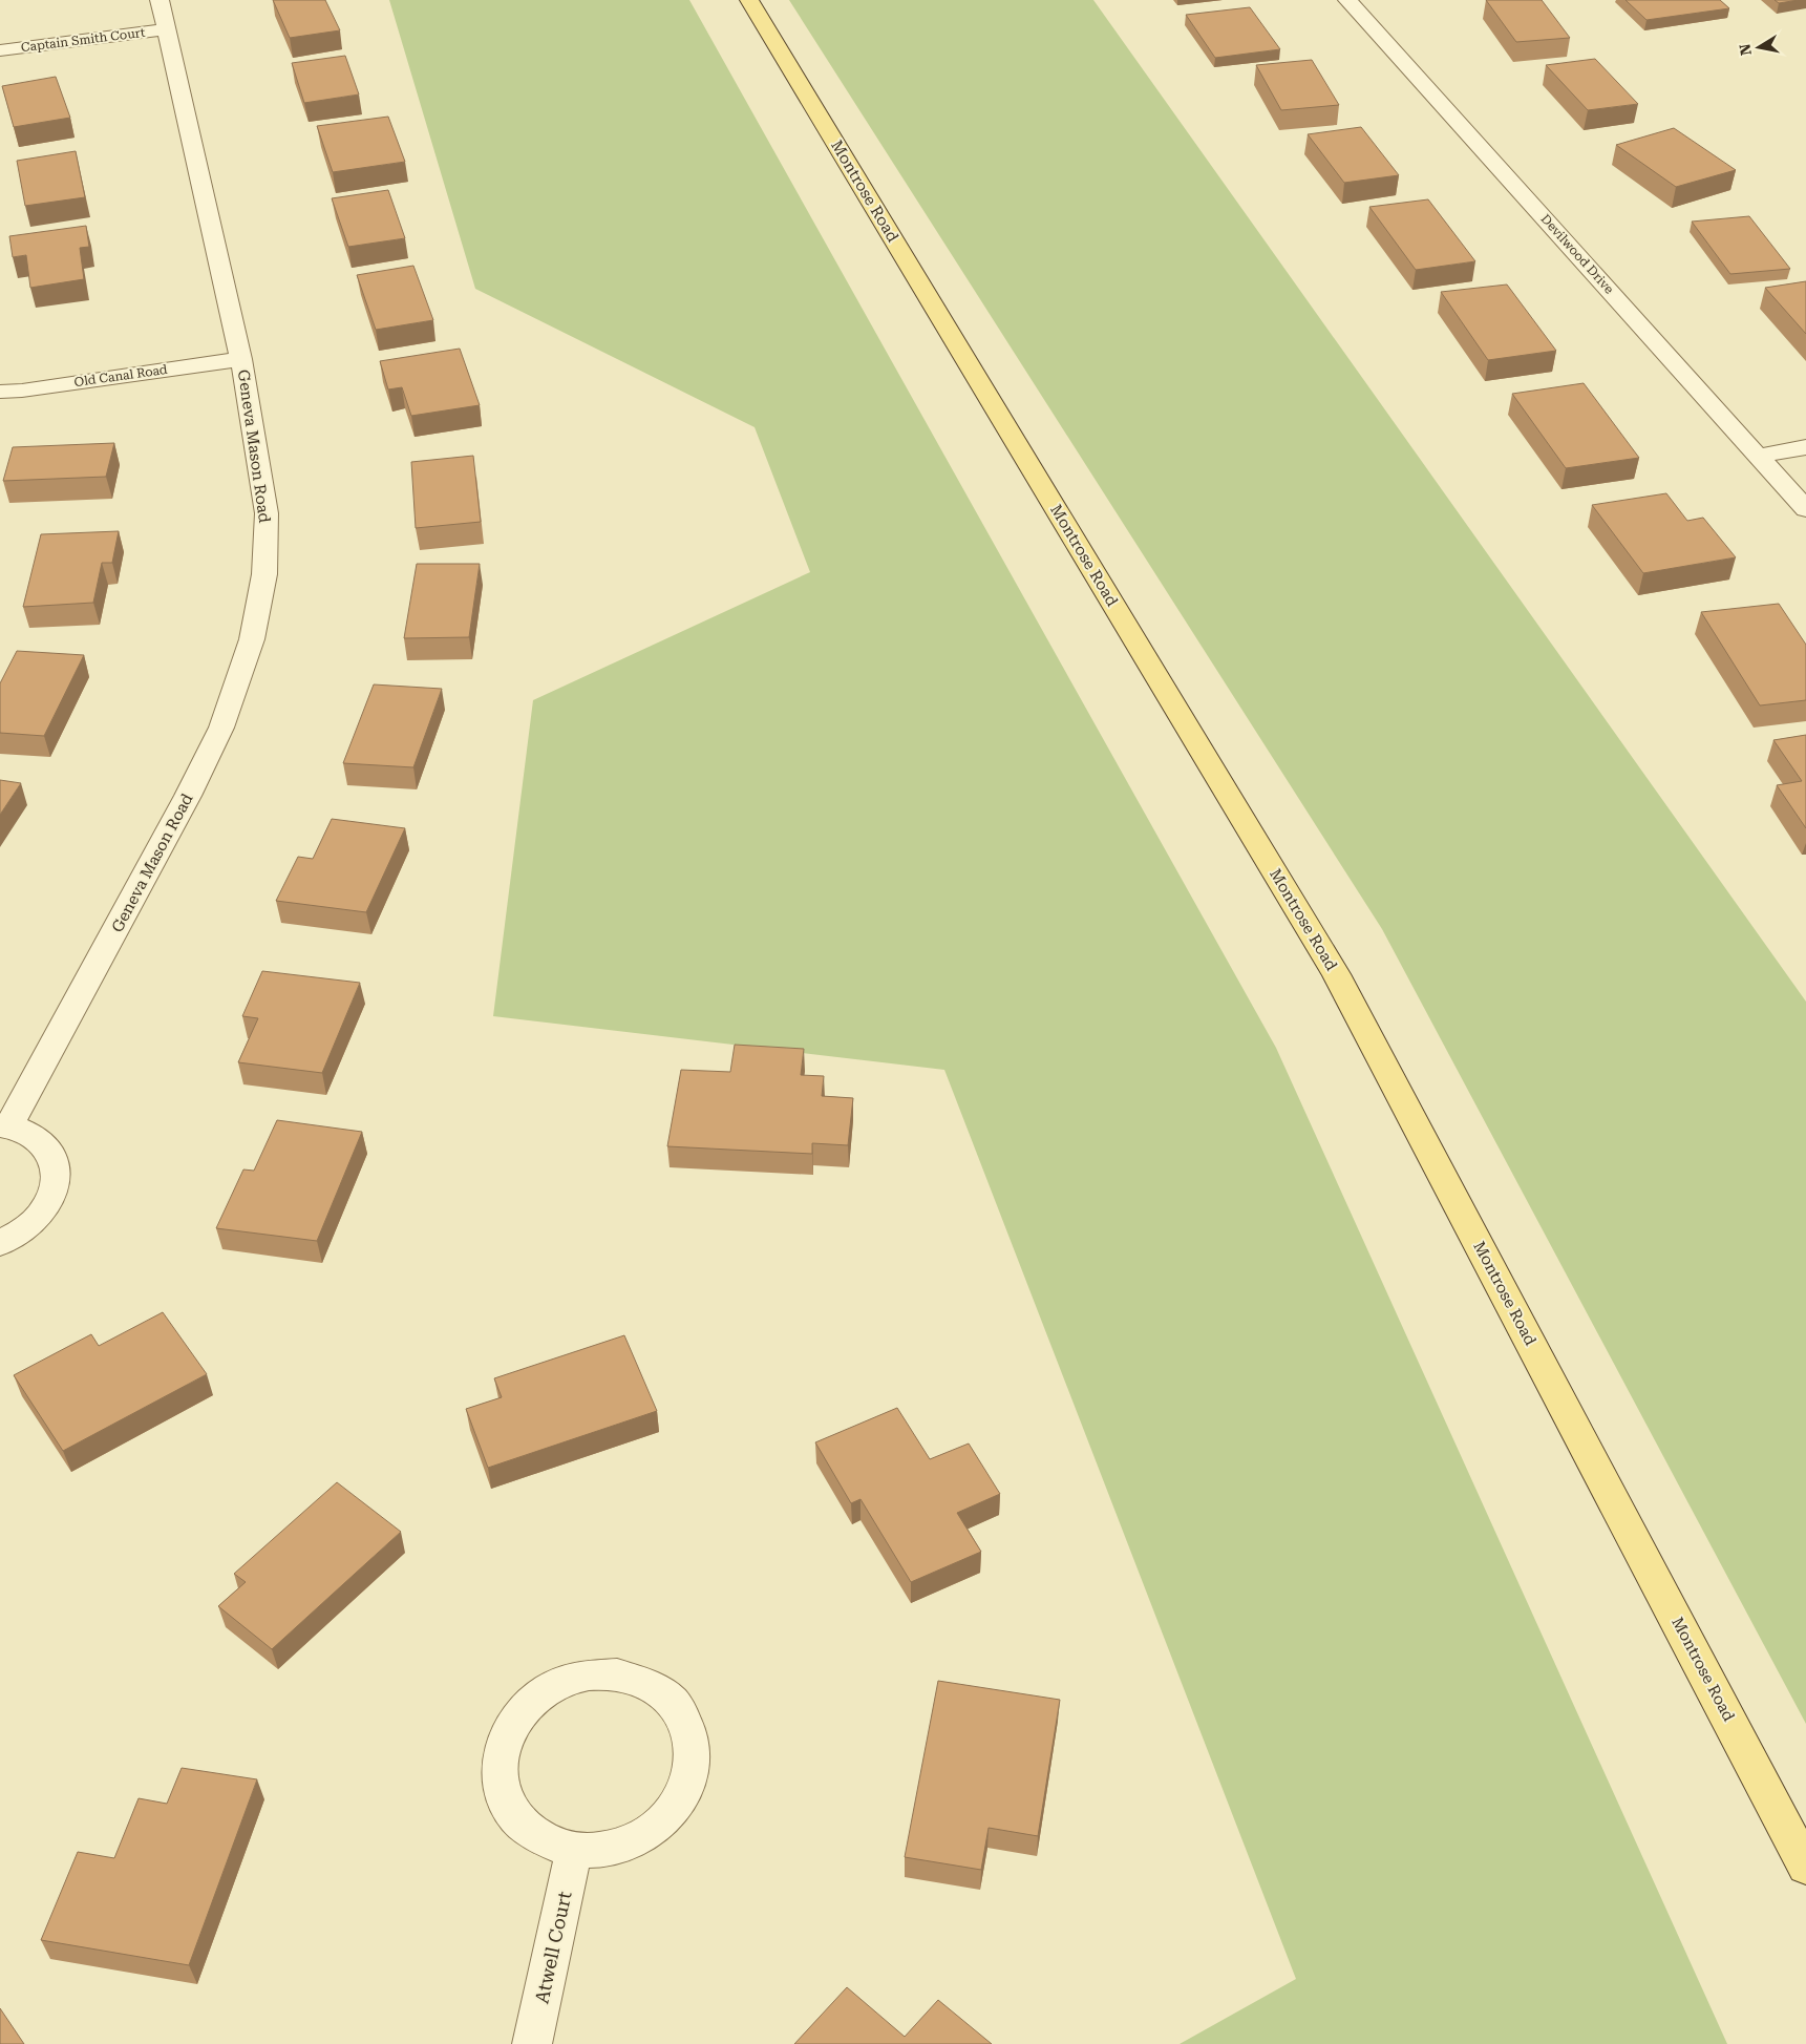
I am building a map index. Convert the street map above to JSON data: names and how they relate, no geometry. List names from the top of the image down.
{
  "streets": {
    "main road": ["Montrose Road"],
    "street": [
      "Captain Smith Court",
      "Devilwood Drive",
      "Old Canal Road",
      "Geneva Mason Road",
      "Atwell Court"
    ]
  },
  "crossings": [
    ["Captain Smith Court", "Geneva Mason Road"],
    ["Old Canal Road", "Geneva Mason Road"]
  ],
  "north": "left"
}
